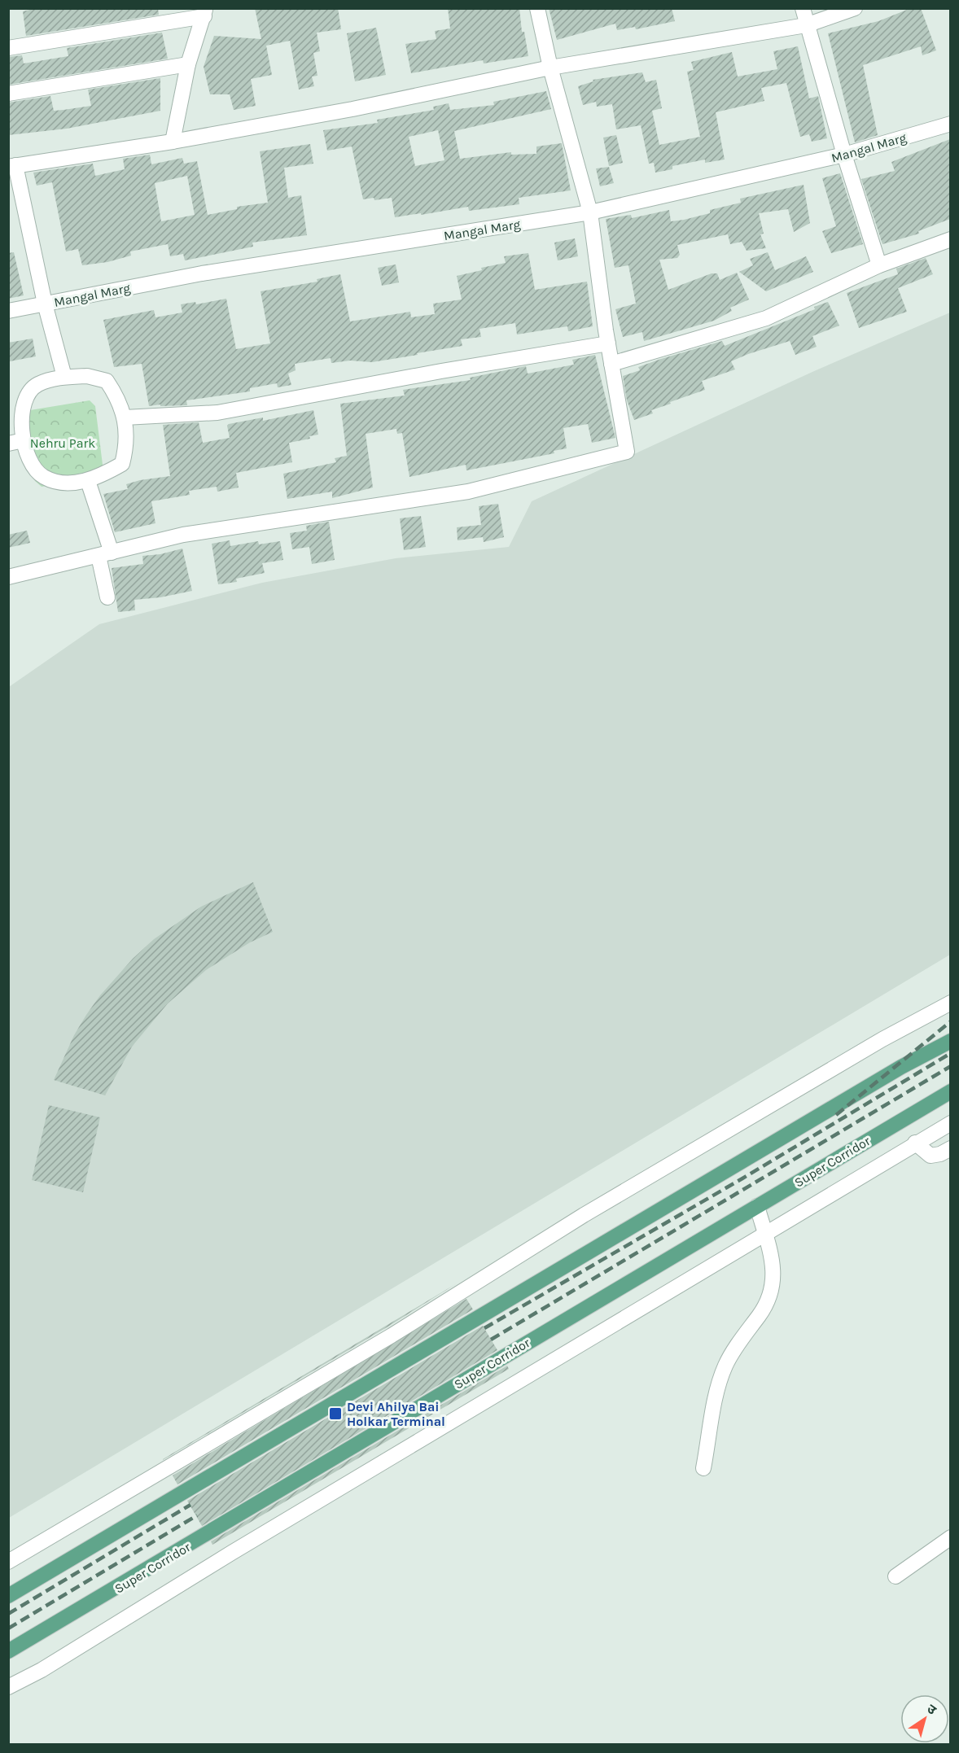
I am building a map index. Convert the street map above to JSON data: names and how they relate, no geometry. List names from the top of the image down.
{
  "streets": {
    "main road": ["Super Corridor"],
    "street": ["Mangal Marg"]
  },
  "parks": ["Nehru Park"],
  "places": {
    "transit": ["Devi Ahilya Bai Holkar Terminal"]
  },
  "north": "top right"
}
